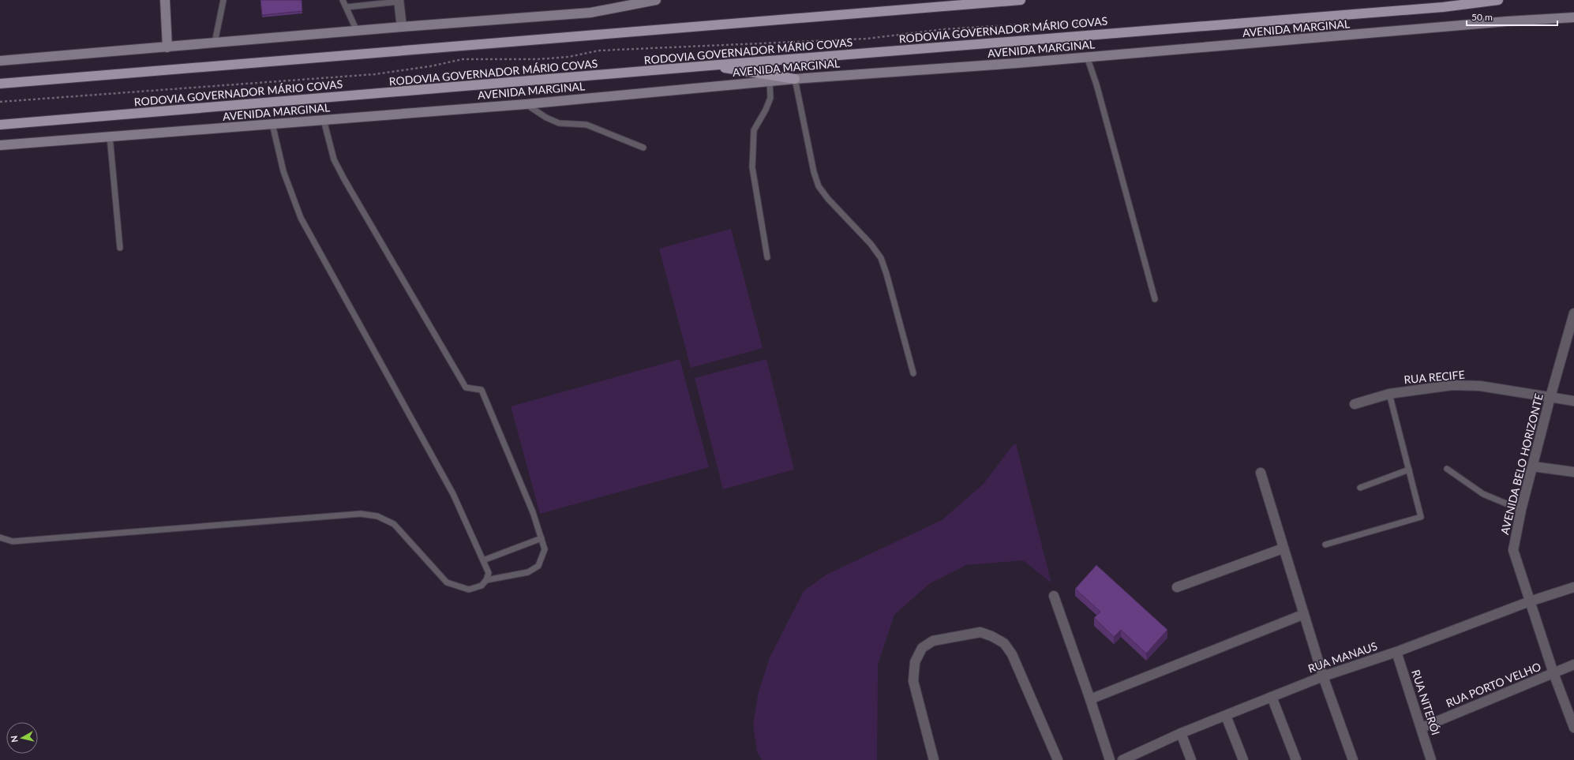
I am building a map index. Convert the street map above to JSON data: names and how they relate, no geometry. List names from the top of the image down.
{
  "streets": {
    "main road": ["RODOVIA GOVERNADOR MÁRIO COVAS"],
    "street": [
      "AVENIDA MARGINAL",
      "RUA RECIFE",
      "AVENIDA BELO HORIZONTE",
      "RUA MANAUS",
      "RUA PORTO VELHO",
      "RUA NITERÓI"
    ]
  },
  "crossings": [
    ["RUA RECIFE", "AVENIDA BELO HORIZONTE"],
    ["AVENIDA BELO HORIZONTE", "RUA MANAUS"],
    ["AVENIDA BELO HORIZONTE", "RUA PORTO VELHO"],
    ["RUA MANAUS", "RUA NITERÓI"],
    ["RUA PORTO VELHO", "RUA NITERÓI"]
  ],
  "scale_bar": "50 m",
  "north": "left"
}
